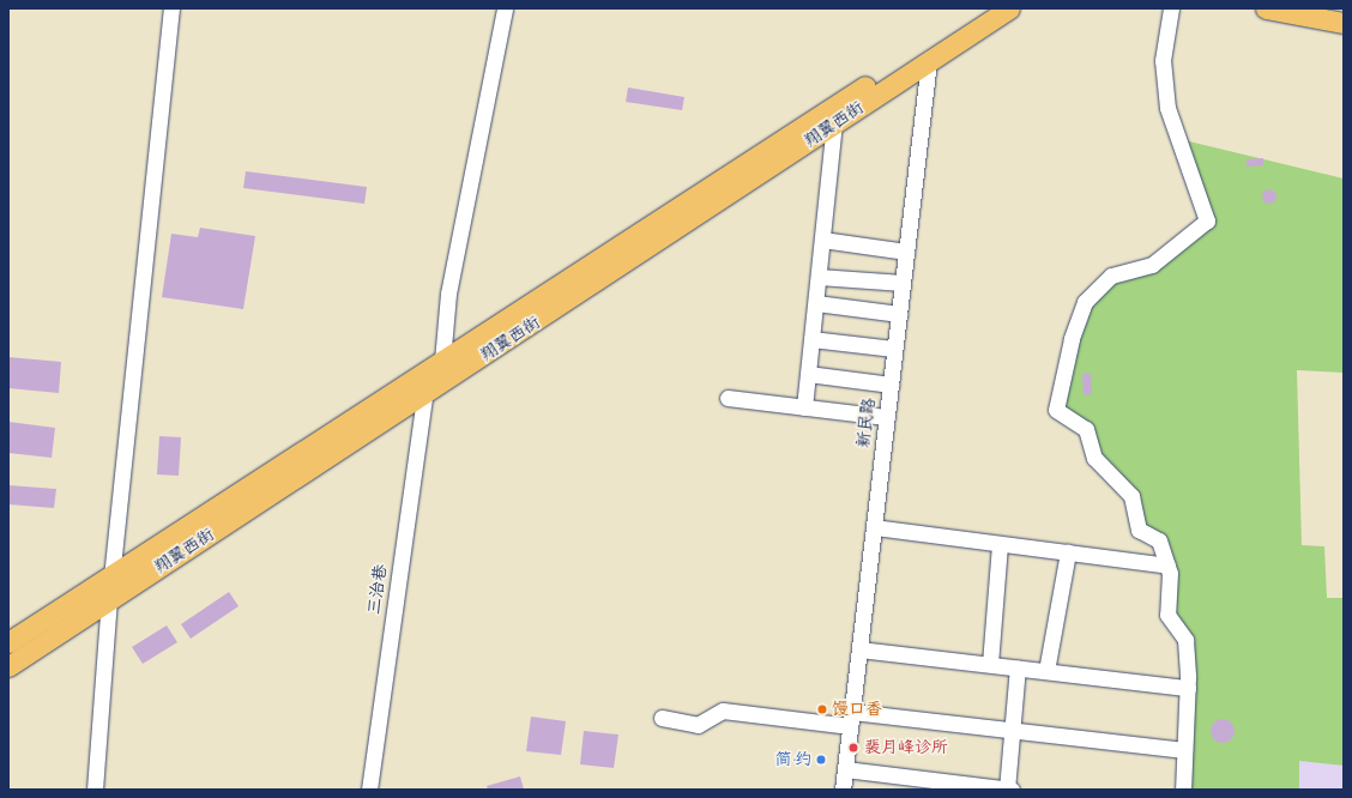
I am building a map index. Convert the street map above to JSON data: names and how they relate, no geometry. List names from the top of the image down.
{
  "streets": {
    "main road": ["翔翼西街"],
    "street": ["新民路", "三治巷"]
  },
  "crossings": [
    ["翔翼西街", "新民路"],
    ["翔翼西街", "三治巷"]
  ],
  "places": ["馒口香", "裴月峰诊所", "简·约"]
}
